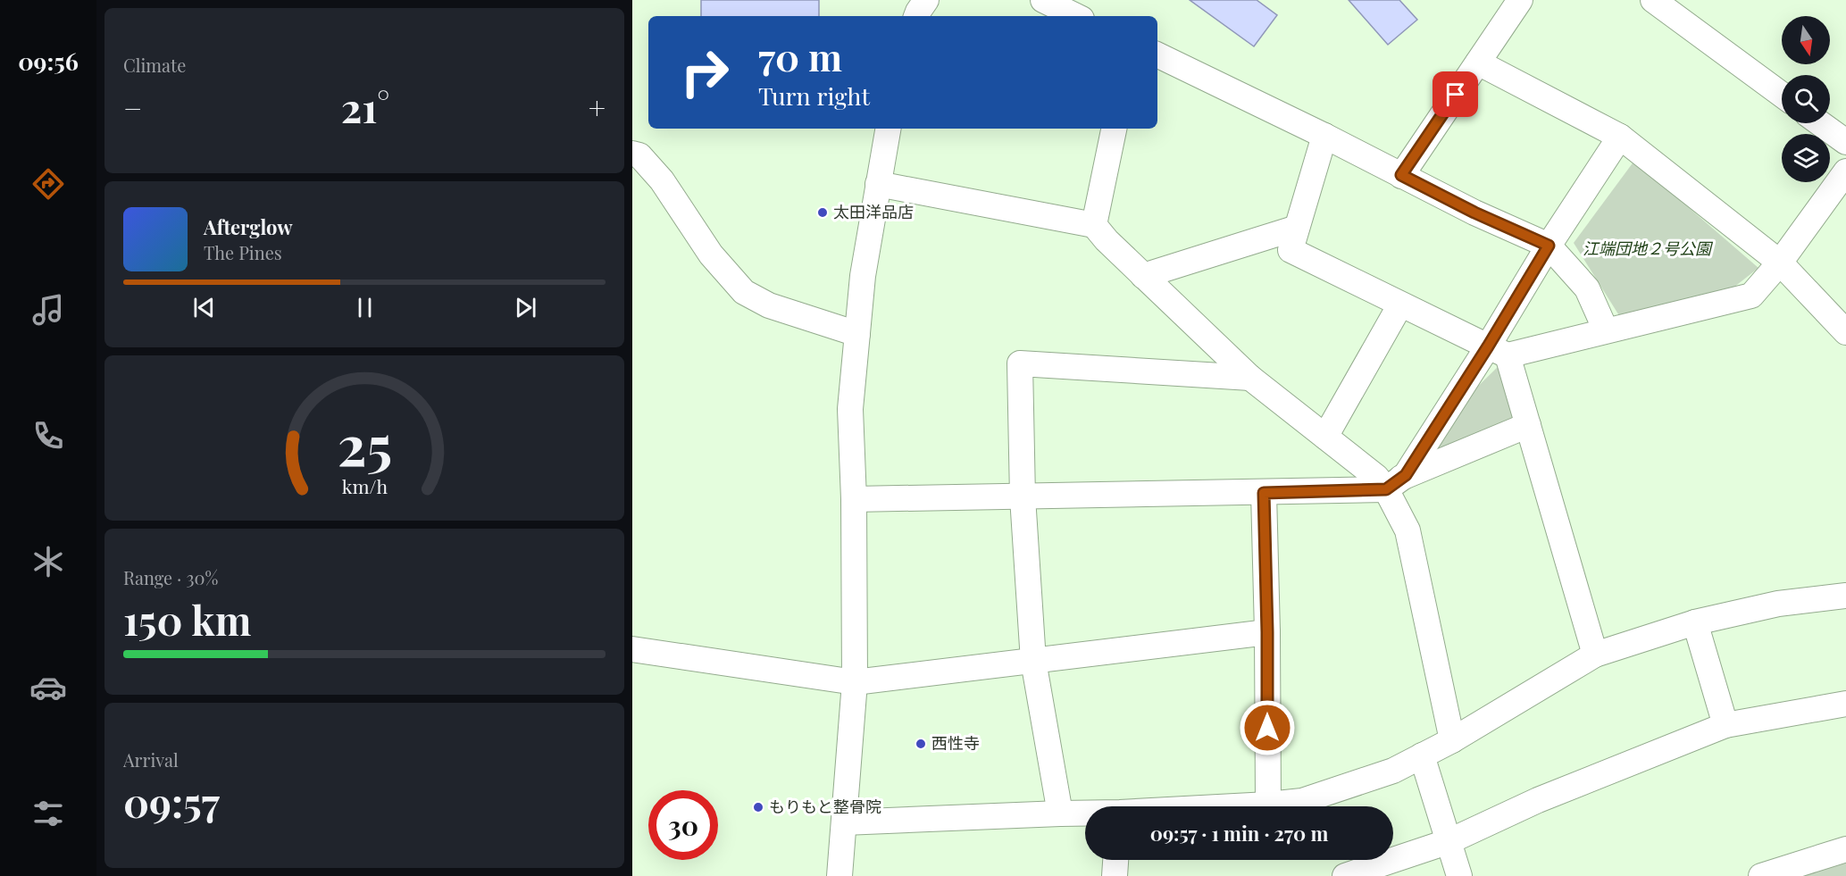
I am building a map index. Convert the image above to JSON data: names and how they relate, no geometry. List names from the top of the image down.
{
  "parks": ["江端団地２号公園"],
  "places": ["太田洋品店", "西性寺", "もりもと整骨院"],
  "north": "bottom",
  "page": {
    "tabs": "09:56",
    "tile": [
      "Climate",
      ["Range · 30%", "150 km"],
      ["Arrival", "09:57"]
    ],
    "turn": ["70 m", "Turn right"],
    "heat": ["−", "21°", "+"],
    "song": ["Afterglow", "The Pines"],
    "limit": "30",
    "trip": "09:57 · 1 min · 270 m",
    "gauge": ["25", "km/h"]
  }
}
